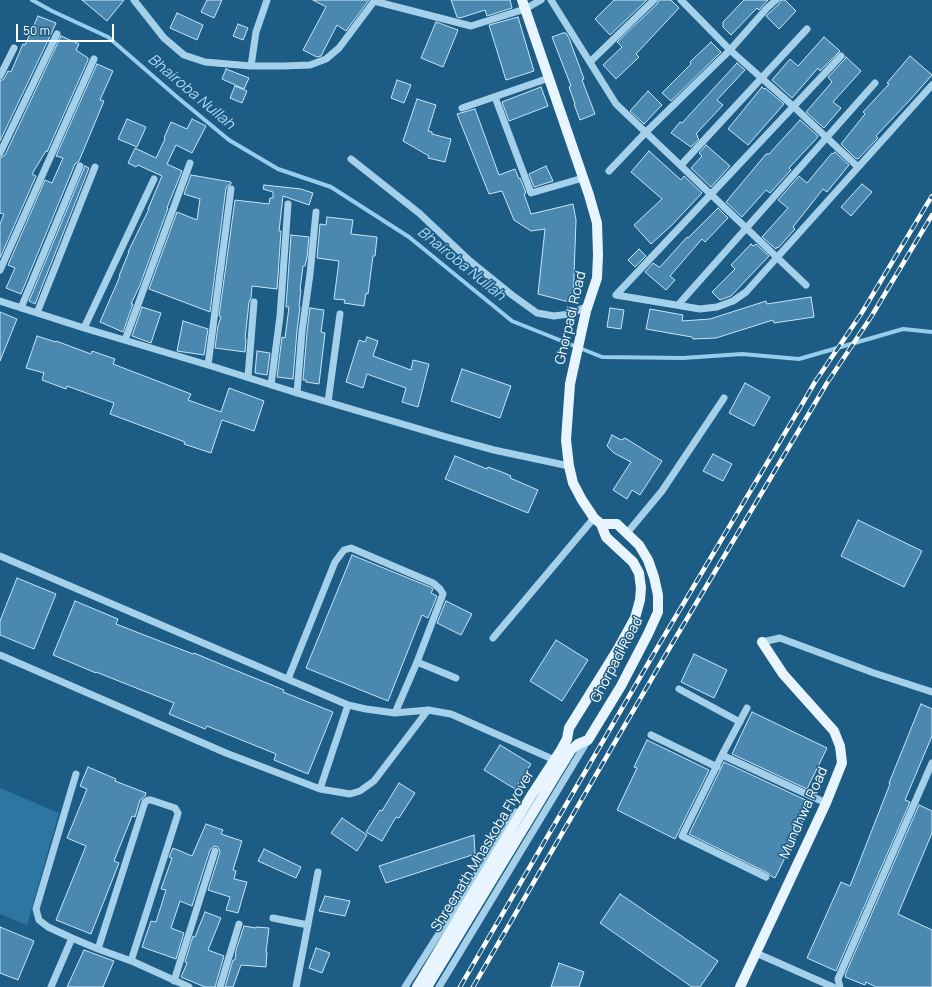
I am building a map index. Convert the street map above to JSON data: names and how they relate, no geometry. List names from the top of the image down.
{
  "streets": {
    "main road": ["Ghorpadi Road", "Mundhwa Road", "Shreenath Mhaskoba Flyover"]
  },
  "crossings": [
    ["Ghorpadi Road", "Shreenath Mhaskoba Flyover"]
  ],
  "water": ["Bhairoba Nullah"],
  "scale_bar": "50 m"
}
